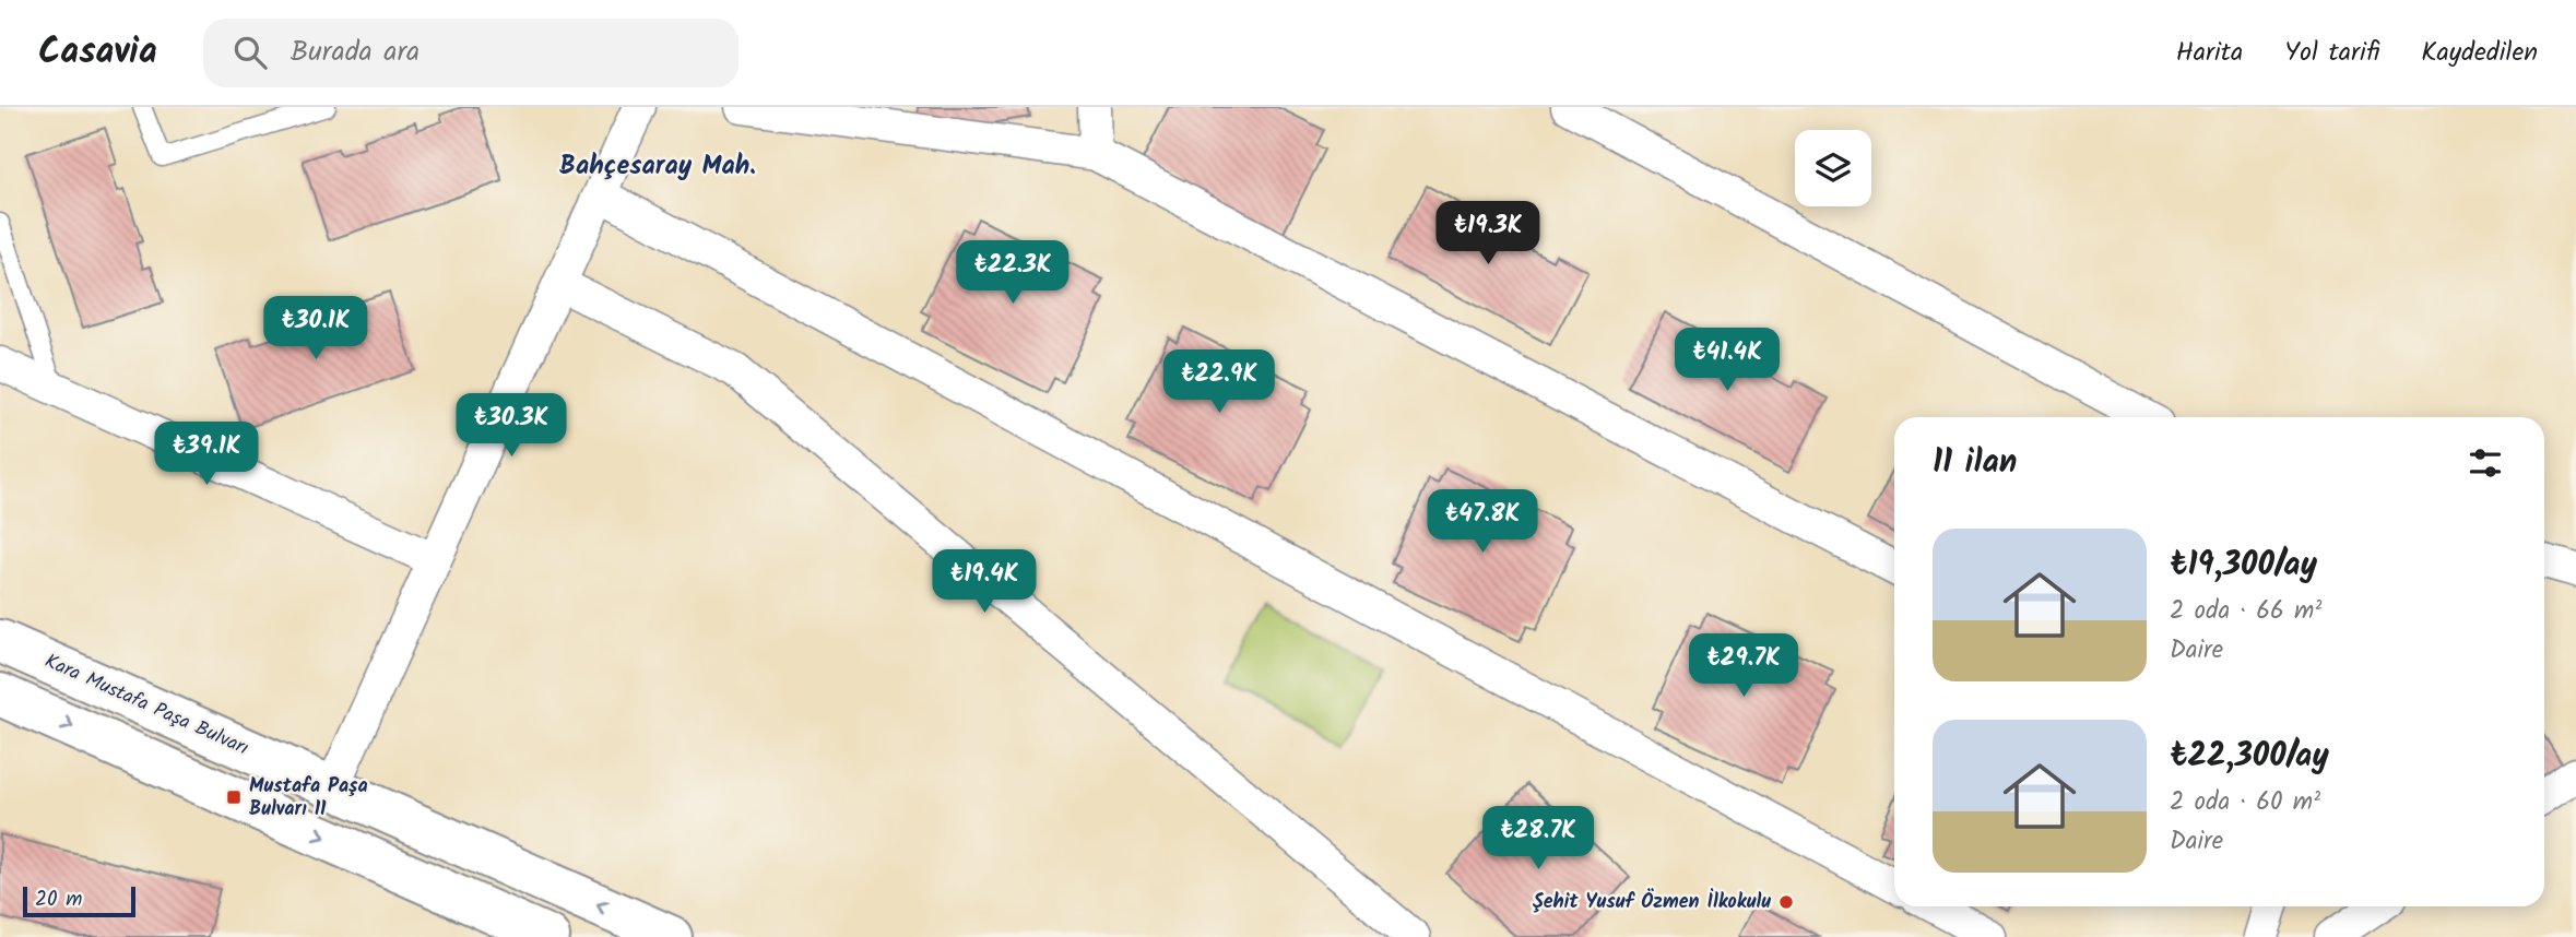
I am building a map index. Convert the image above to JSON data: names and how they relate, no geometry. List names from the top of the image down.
{
  "streets": {
    "main road": ["Kara Mustafa Paşa Bulvarı"]
  },
  "districts": ["Bahçesaray Mah."],
  "places": {
    "transit": ["Mustafa Paşa Bulvarı 11"],
    "other": ["Şehit Yusuf Özmen İlkokulu"]
  },
  "scale_bar": "20 m",
  "page": {
    "header": "Casavia",
    "search": "Burada ara",
    "nav": ["Harita", "Yol tarifi", "Kaydedilen"],
    "price": [
      "₺19.3K",
      "₺22.3K",
      "₺30.1K",
      "₺41.4K",
      "₺22.9K",
      "₺30.3K",
      "₺39.1K",
      "₺47.8K",
      "₺19.4K",
      "₺29.7K",
      "₺28.7K"
    ],
    "heading": "11 ilan",
    "list": [
      {
        "name": "₺19,300/ay",
        "note": "2 oda · 66 m² · Daire"
      },
      {
        "name": "₺22,300/ay",
        "note": "2 oda · 60 m² · Daire"
      }
    ],
    "scale": "20 m"
  }
}
